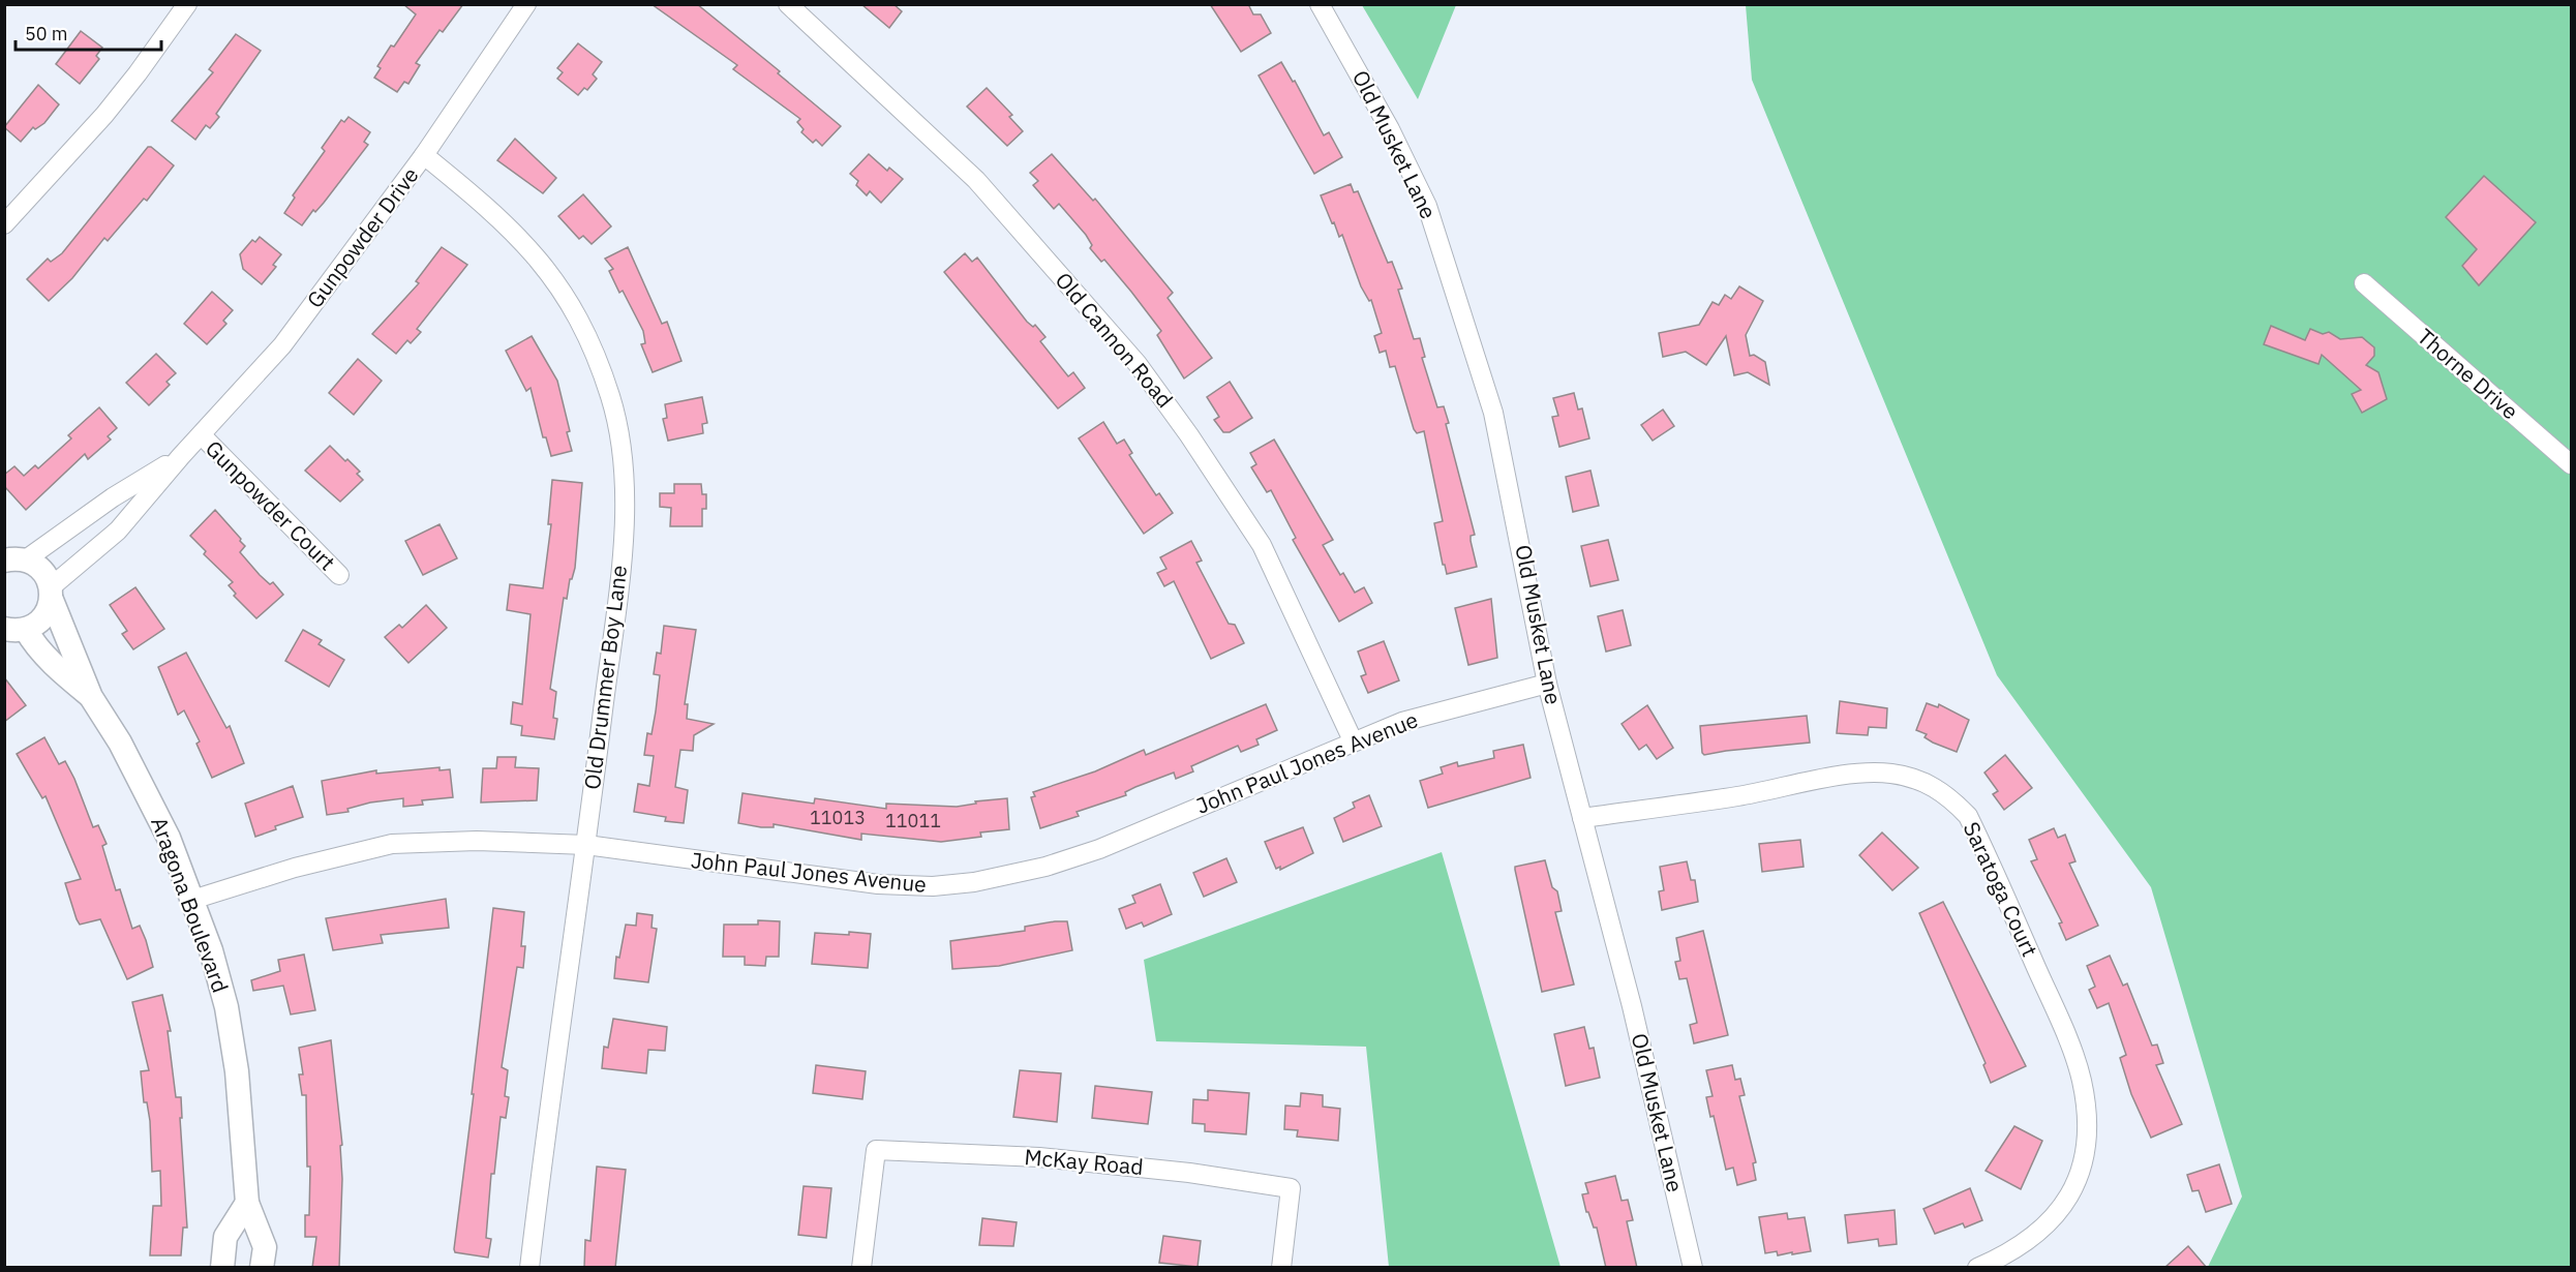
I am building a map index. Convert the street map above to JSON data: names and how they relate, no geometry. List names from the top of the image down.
{
  "streets": {
    "street": [
      "Old Musket Lane",
      "Gunpowder Drive",
      "Old Cannon Road",
      "Thorne Drive",
      "Gunpowder Court",
      "Old Drummer Boy Lane",
      "John Paul Jones Avenue",
      "Saratoga Court",
      "Aragona Boulevard",
      "McKay Road"
    ]
  },
  "crossings": [
    ["Old Musket Lane", "John Paul Jones Avenue"],
    ["Old Musket Lane", "Saratoga Court"],
    ["Gunpowder Drive", "Gunpowder Court"],
    ["Gunpowder Drive", "Old Drummer Boy Lane"],
    ["Gunpowder Drive", "Aragona Boulevard"],
    ["Old Cannon Road", "John Paul Jones Avenue"],
    ["Old Drummer Boy Lane", "John Paul Jones Avenue"],
    ["John Paul Jones Avenue", "Aragona Boulevard"]
  ],
  "house_numbers": ["11013", "11011"],
  "scale_bar": "50 m"
}
